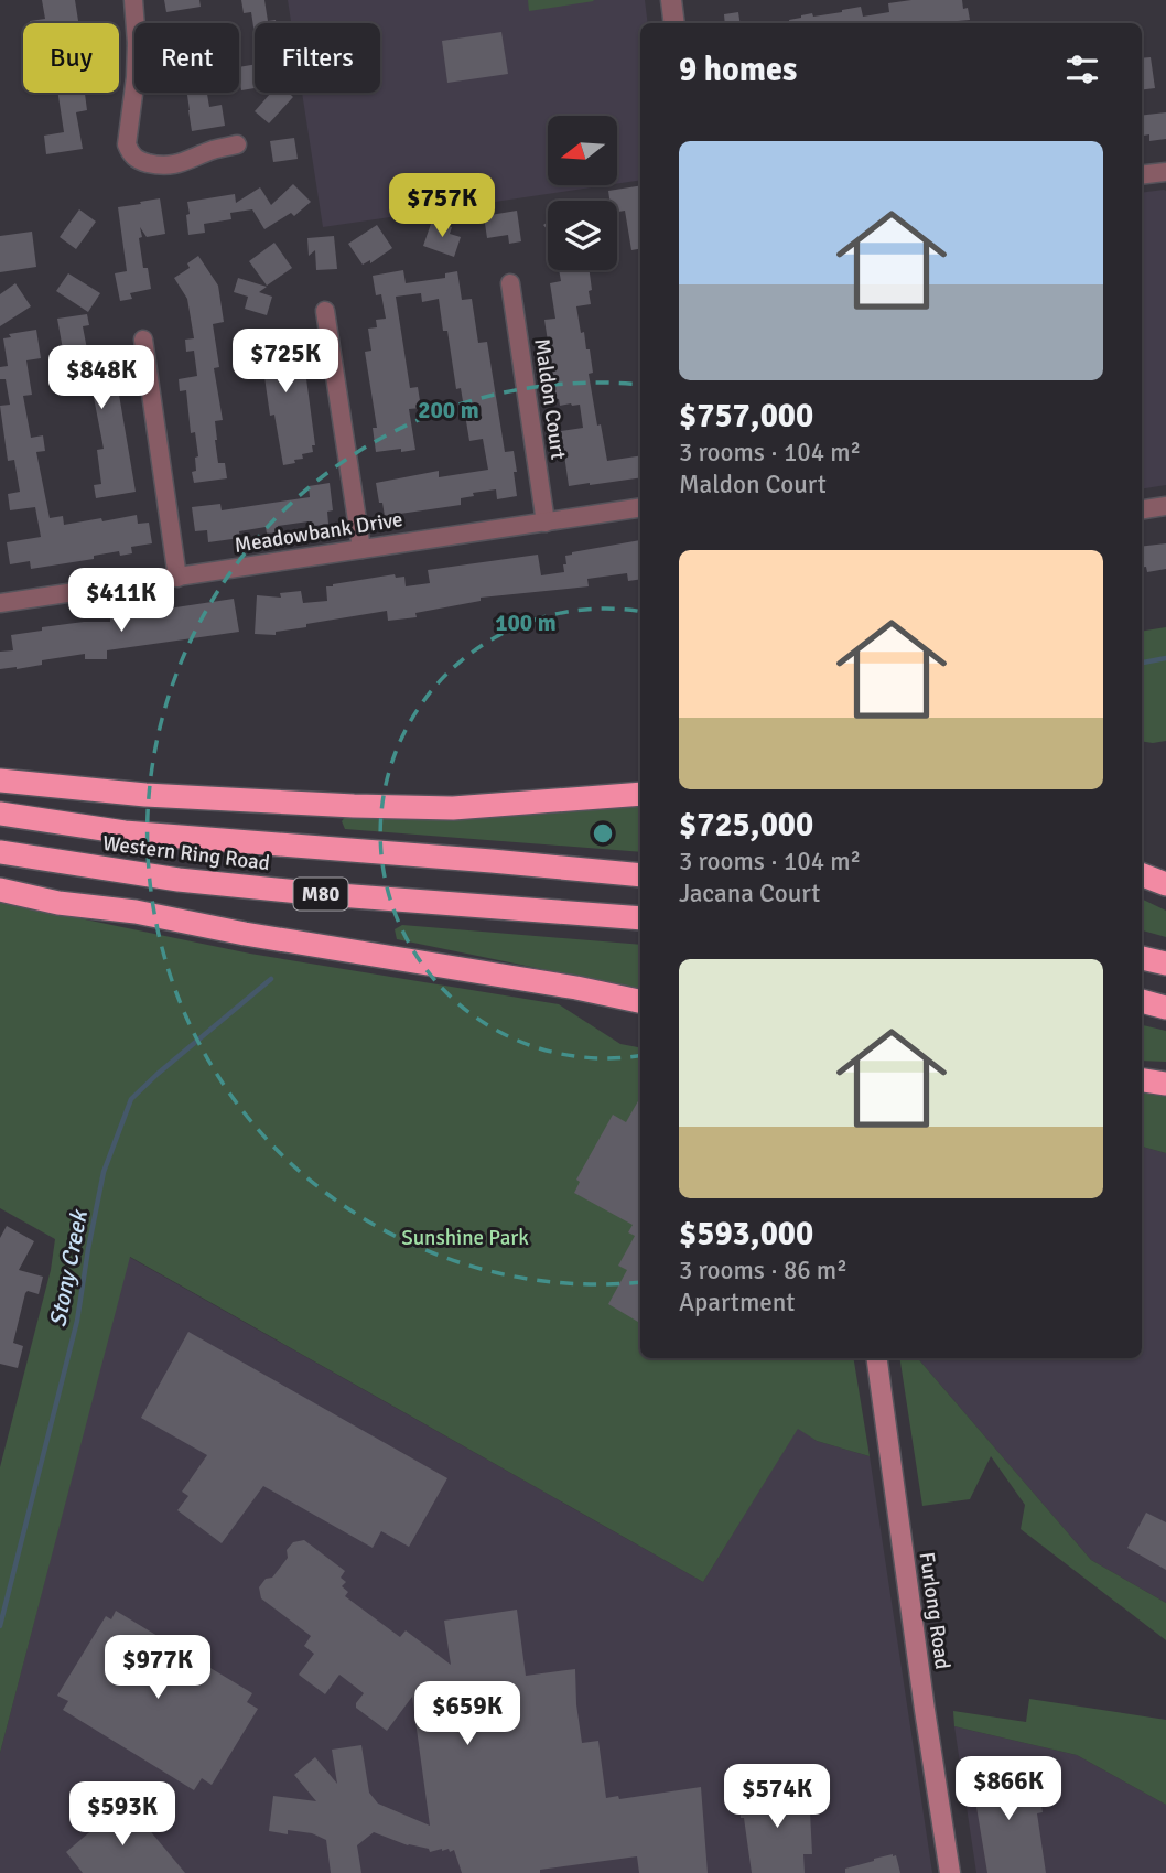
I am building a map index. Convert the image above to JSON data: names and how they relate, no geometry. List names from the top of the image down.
{
  "streets": {
    "highway": ["Western Ring Road", "M80"],
    "main road": ["Furlong Road"],
    "street": ["Maldon Court", "Meadowbank Drive"]
  },
  "crossings": [
    ["Maldon Court", "Meadowbank Drive"]
  ],
  "water": ["Stony Creek"],
  "parks": ["Sunshine Park"],
  "north": "left",
  "page": {
    "chip": ["Buy", "Rent", "Filters"],
    "heading": "9 homes",
    "list": [
      {
        "name": "$757,000",
        "note": "3 rooms · 104 m² · Maldon Court"
      },
      {
        "name": "$725,000",
        "note": "3 rooms · 104 m² · Jacana Court"
      },
      {
        "name": "$593,000",
        "note": "3 rooms · 86 m² · Apartment"
      }
    ],
    "price": [
      "$757K",
      "$725K",
      "$848K",
      "$411K",
      "$977K",
      "$659K",
      "$866K",
      "$574K",
      "$593K"
    ]
  },
  "rings": ["200 m", "100 m"]
}
